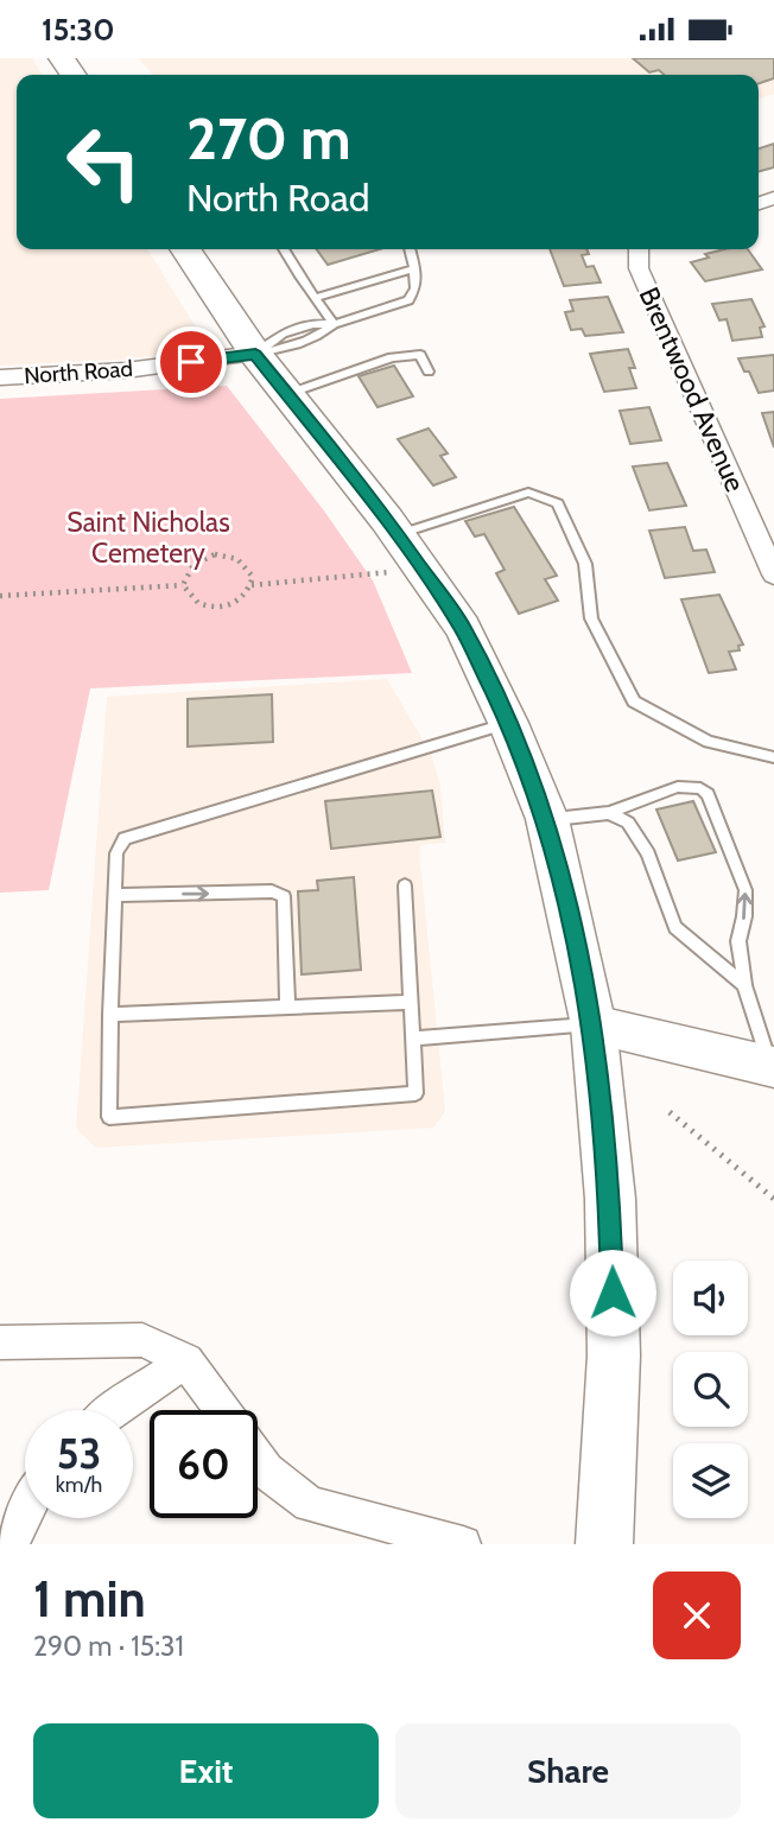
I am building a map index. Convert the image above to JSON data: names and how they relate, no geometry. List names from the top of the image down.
{
  "streets": {
    "street": ["North Road", "Brentwood Avenue"]
  },
  "parks": ["Saint Nicholas Cemetery"],
  "page": {
    "status": "15:30",
    "turn": ["270 m", "North Road"],
    "speed": "53 km/h",
    "limit": "60",
    "heading": ["1 min", "290 m · 15:31"],
    "buttons": ["Exit", "Share"]
  }
}
